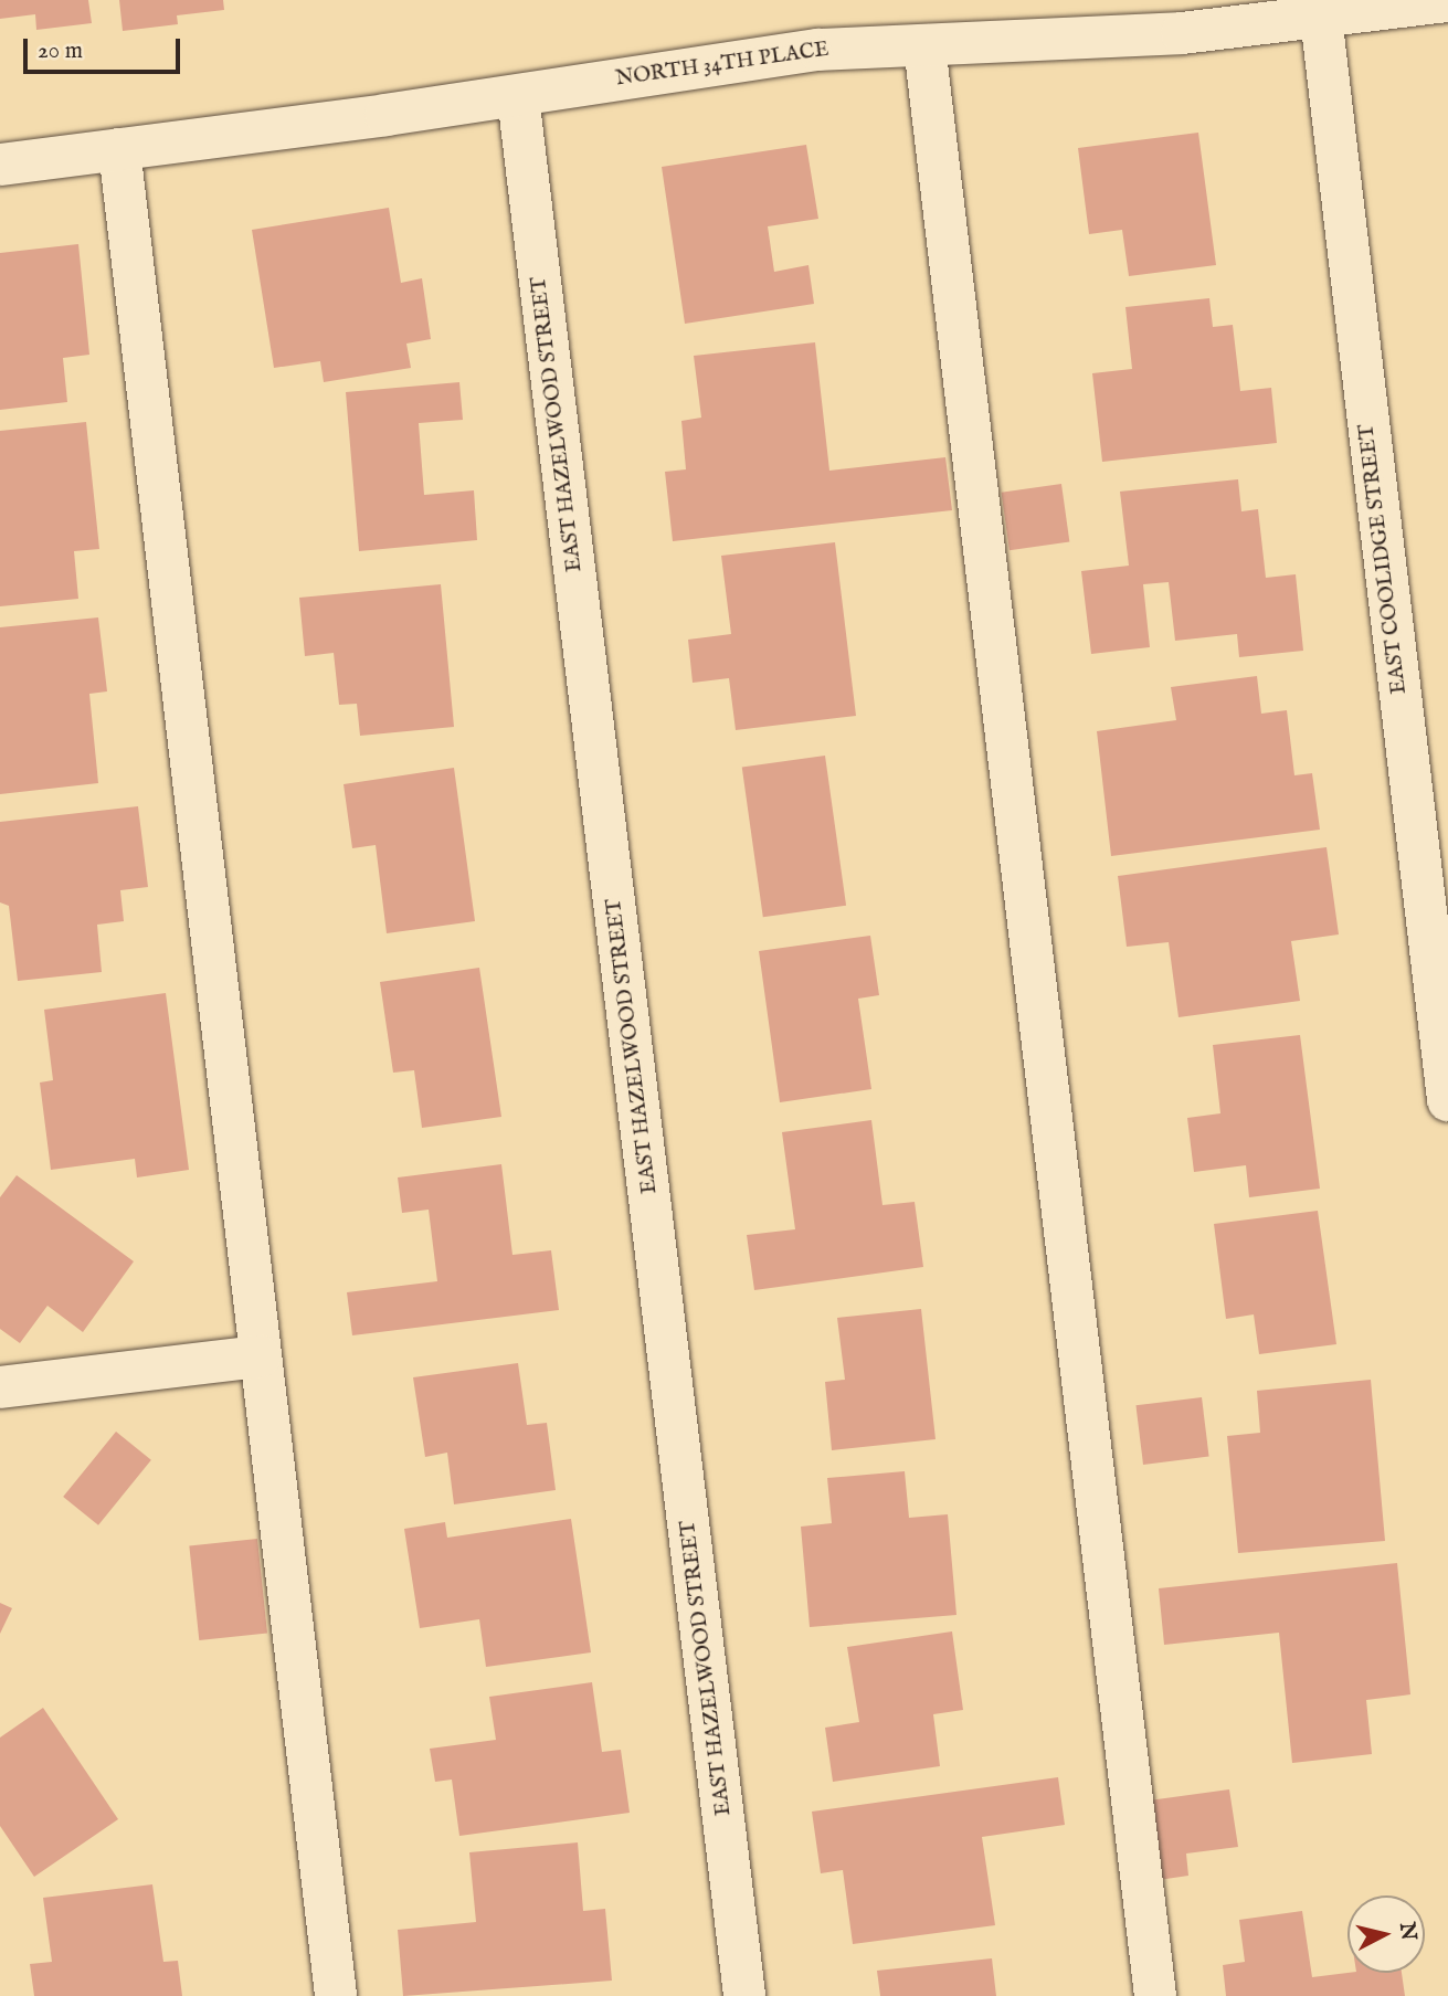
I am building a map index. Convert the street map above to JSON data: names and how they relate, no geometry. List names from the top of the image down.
{
  "streets": {
    "street": ["NORTH 34TH PLACE", "EAST HAZELWOOD STREET", "EAST COOLIDGE STREET"]
  },
  "crossings": [
    ["NORTH 34TH PLACE", "EAST HAZELWOOD STREET"],
    ["NORTH 34TH PLACE", "EAST COOLIDGE STREET"]
  ],
  "scale_bar": "20 m",
  "north": "right"
}
